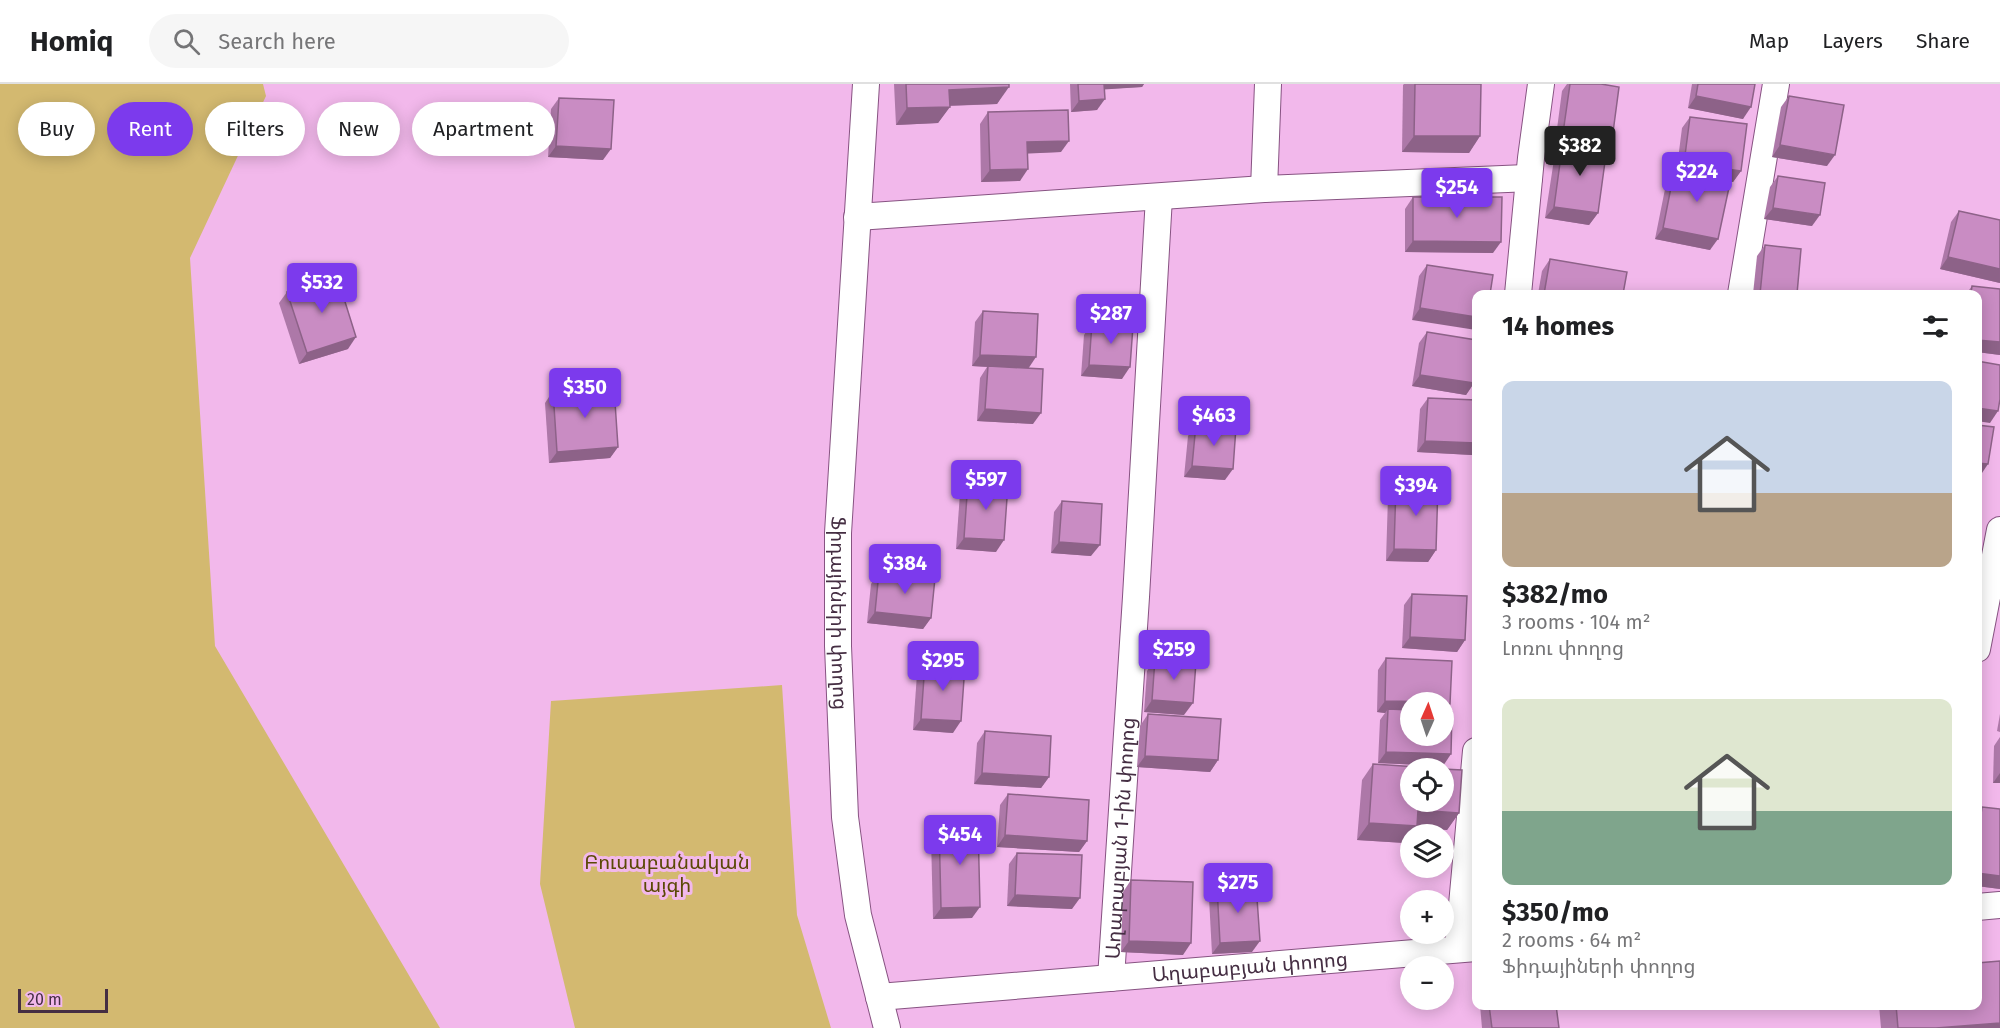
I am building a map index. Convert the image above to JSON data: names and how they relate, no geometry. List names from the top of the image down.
{
  "streets": {
    "street": ["Ֆիդայիների փողոց", "Աղաբաբյան 1-ին փողոց", "Աղաբաբյան փողոց"]
  },
  "crossings": [
    ["Ֆիդայիների փողոց", "Աղաբաբյան փողոց"],
    ["Աղաբաբյան 1-ին փողոց", "Աղաբաբյան փողոց"]
  ],
  "parks": ["Բուսաբանական այգի"],
  "scale_bar": "20 m",
  "north": "top",
  "page": {
    "header": "Homiq",
    "search": "Search here",
    "nav": ["Map", "Layers", "Share"],
    "chip": [
      "Buy",
      "Rent",
      "Filters",
      "New",
      "Apartment"
    ],
    "price": [
      "$382",
      "$224",
      "$254",
      "$532",
      "$287",
      "$350",
      "$463",
      "$597",
      "$394",
      "$384",
      "$259",
      "$295",
      "$454",
      "$275"
    ],
    "heading": "14 homes",
    "list": [
      {
        "name": "$382/mo",
        "note": "3 rooms · 104 m² · Լոռու փողոց"
      },
      {
        "name": "$350/mo",
        "note": "2 rooms · 64 m² · Ֆիդայիների փողոց"
      }
    ],
    "map_buttons": ["+", "−"],
    "scale": "20 m"
  }
}
